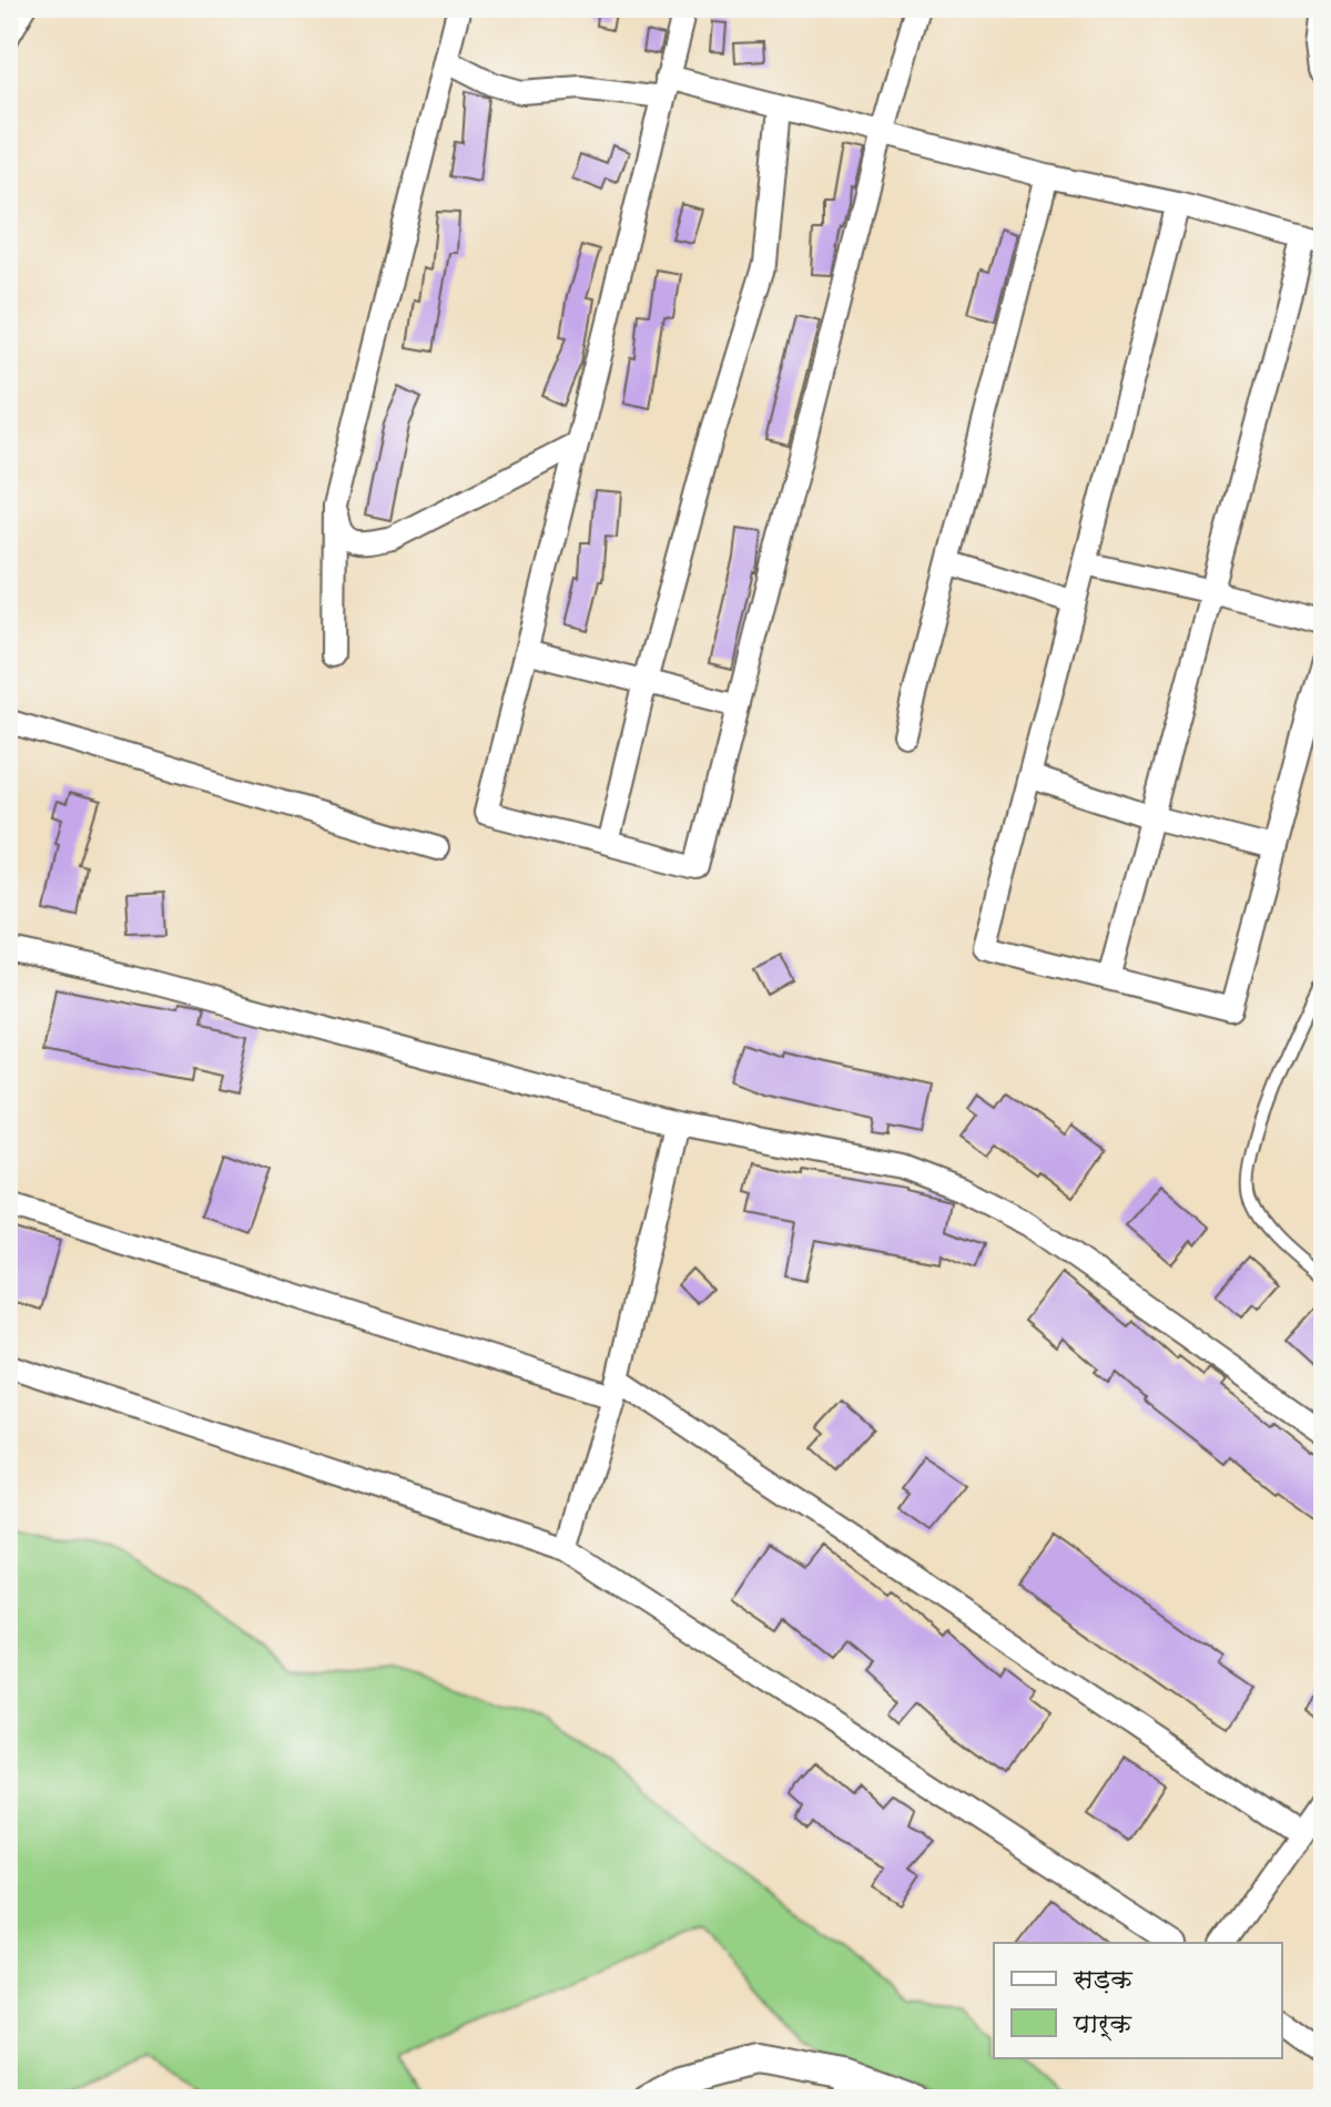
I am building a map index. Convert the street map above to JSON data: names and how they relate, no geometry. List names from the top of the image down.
{
  "legend": ["सड़क", "पार्क"]
}
